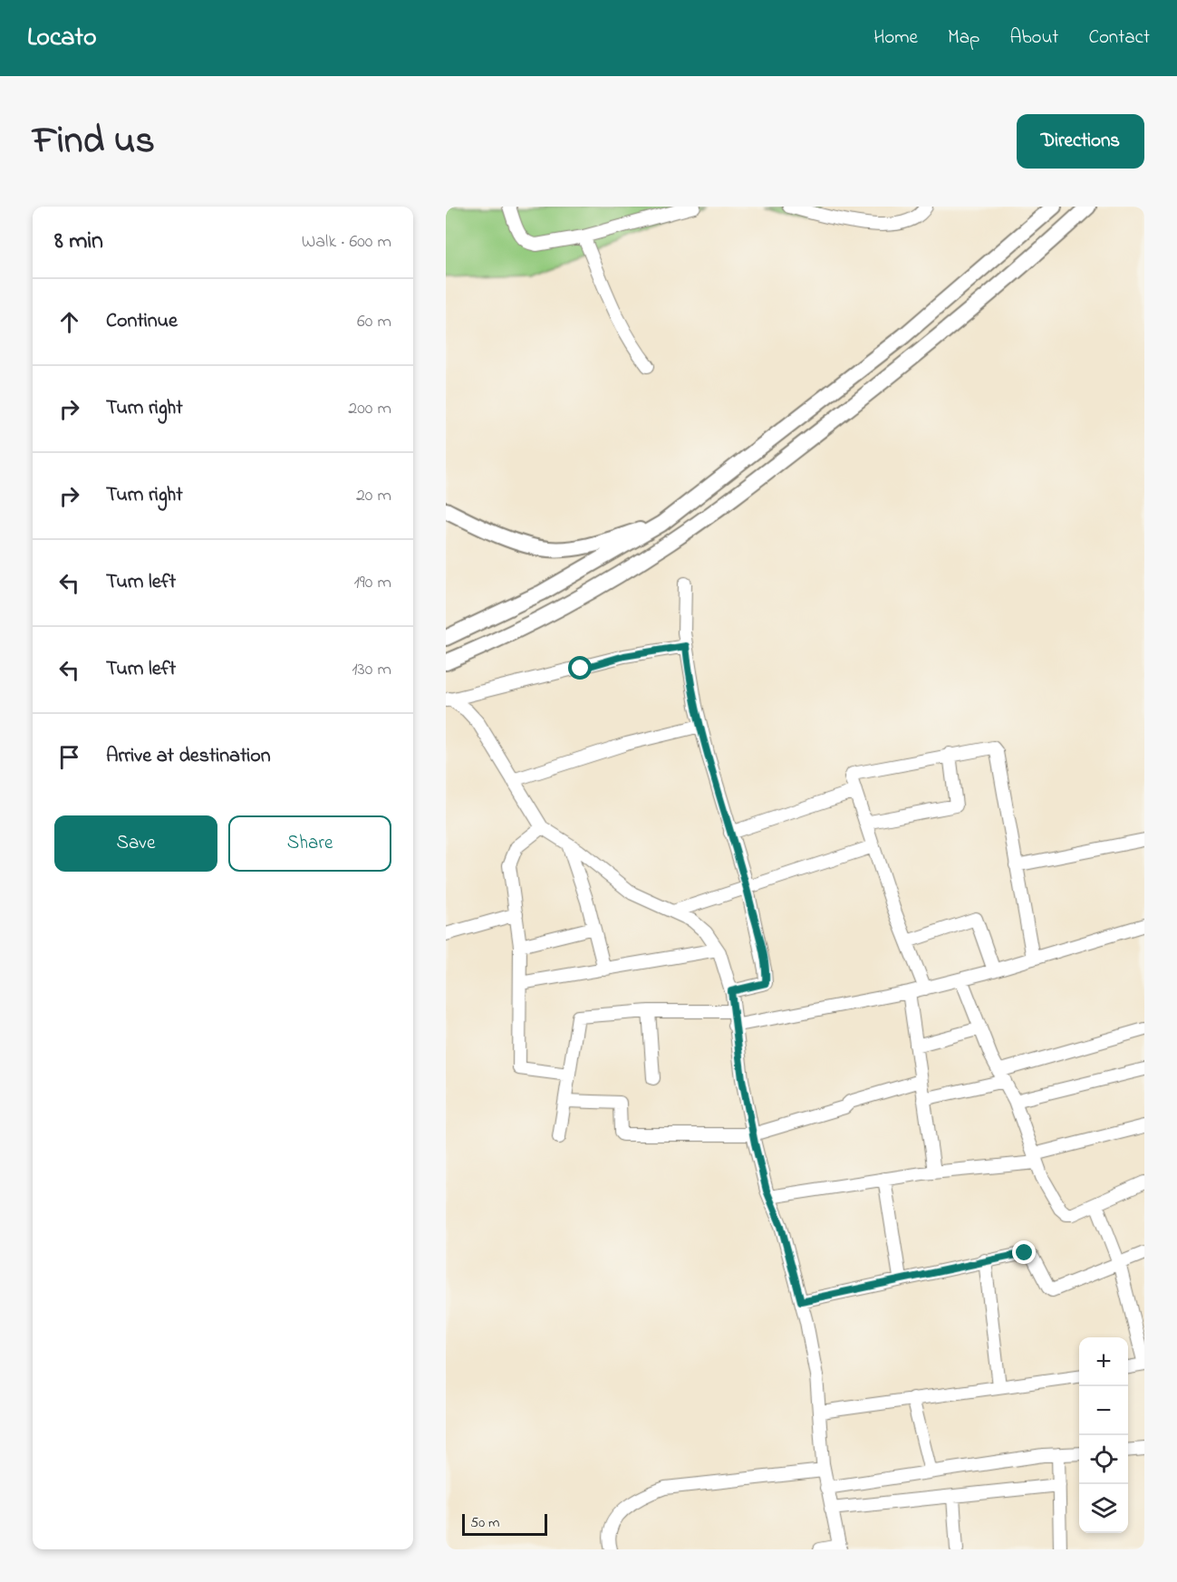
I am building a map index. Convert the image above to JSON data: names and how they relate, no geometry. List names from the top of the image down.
{
  "scale_bar": "50 m",
  "page": {
    "header": "Locato",
    "nav": [
      "Home",
      "Map",
      "About",
      "Contact"
    ],
    "title": "Find us",
    "buttons": [
      "Directions",
      ["Save", "Share"]
    ],
    "heading": ["8 min", "Walk · 600 m"],
    "list": [
      ["Continue", "60 m"],
      ["Turn right", "200 m"],
      ["Turn right", "20 m"],
      ["Turn left", "190 m"],
      ["Turn left", "130 m"],
      "Arrive at destination"
    ],
    "map_buttons": ["+", "−"],
    "scale": "50 m"
  }
}
